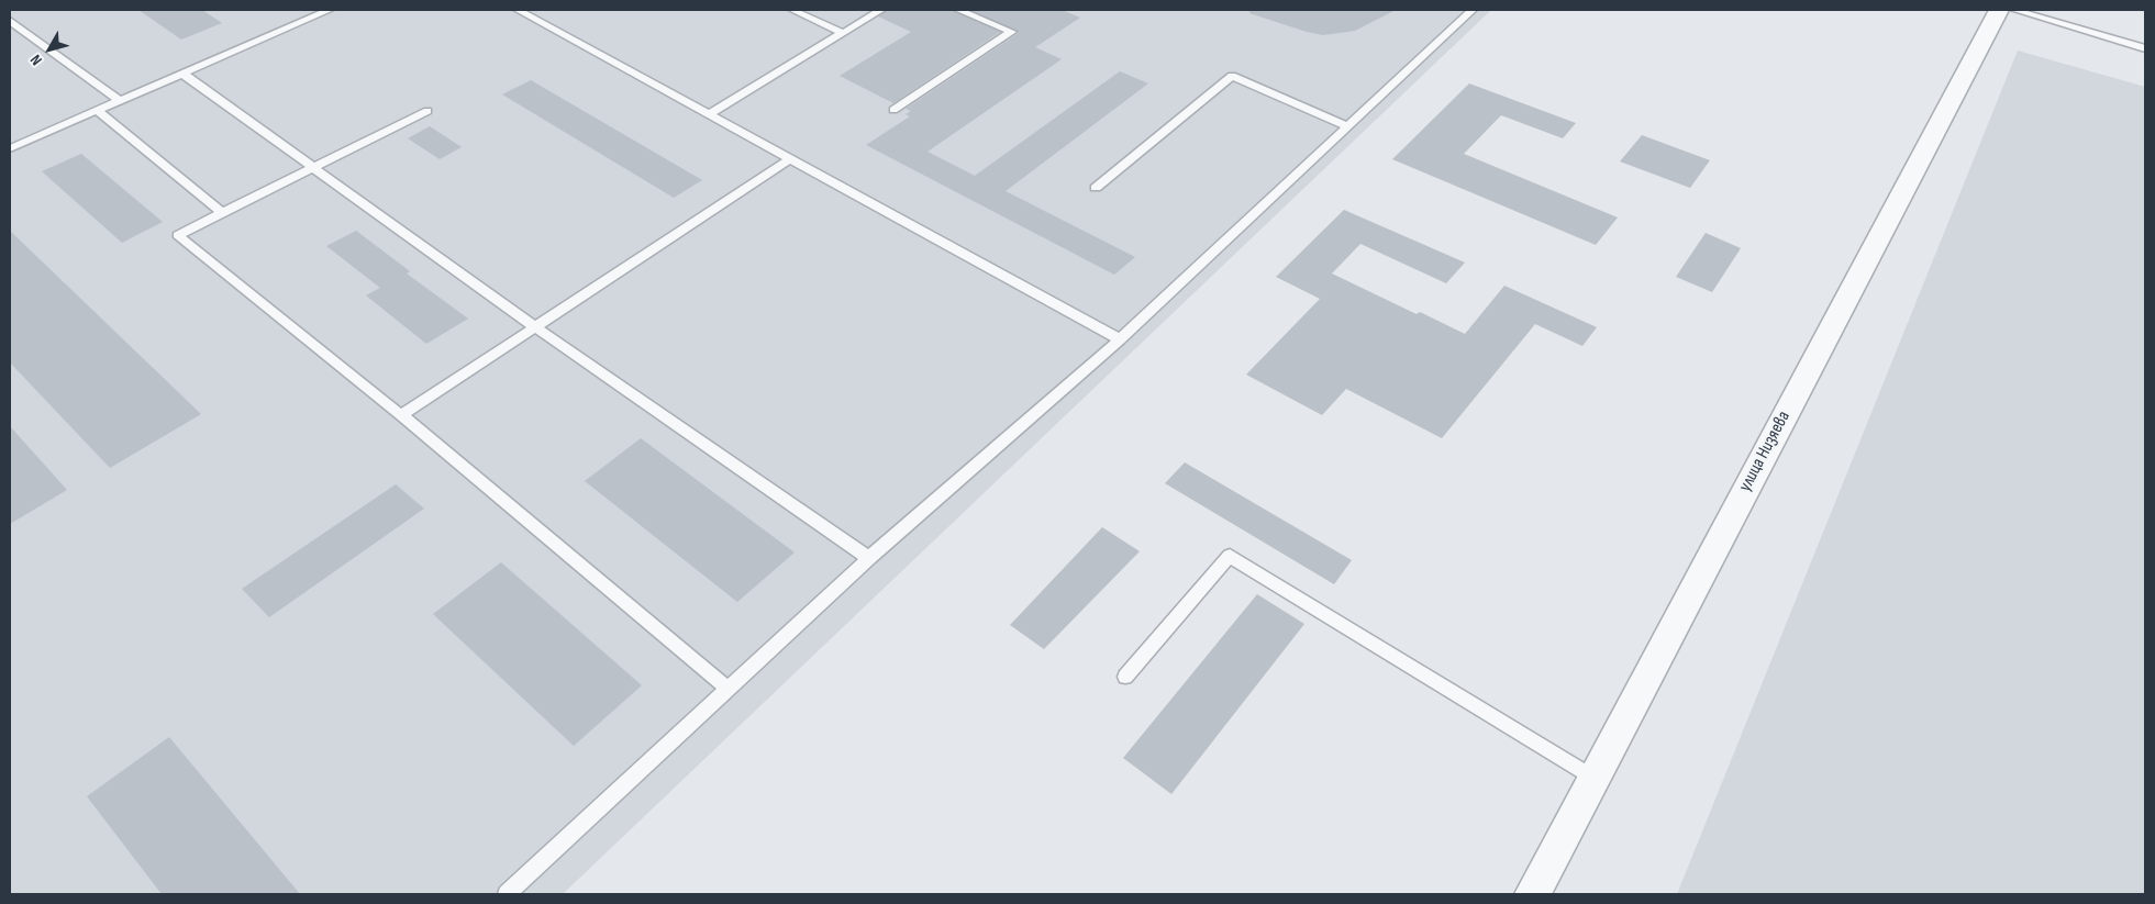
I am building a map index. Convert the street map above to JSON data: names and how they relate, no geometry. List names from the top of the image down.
{
  "streets": {
    "street": ["улица Низяева"]
  },
  "north": "bottom left"
}
